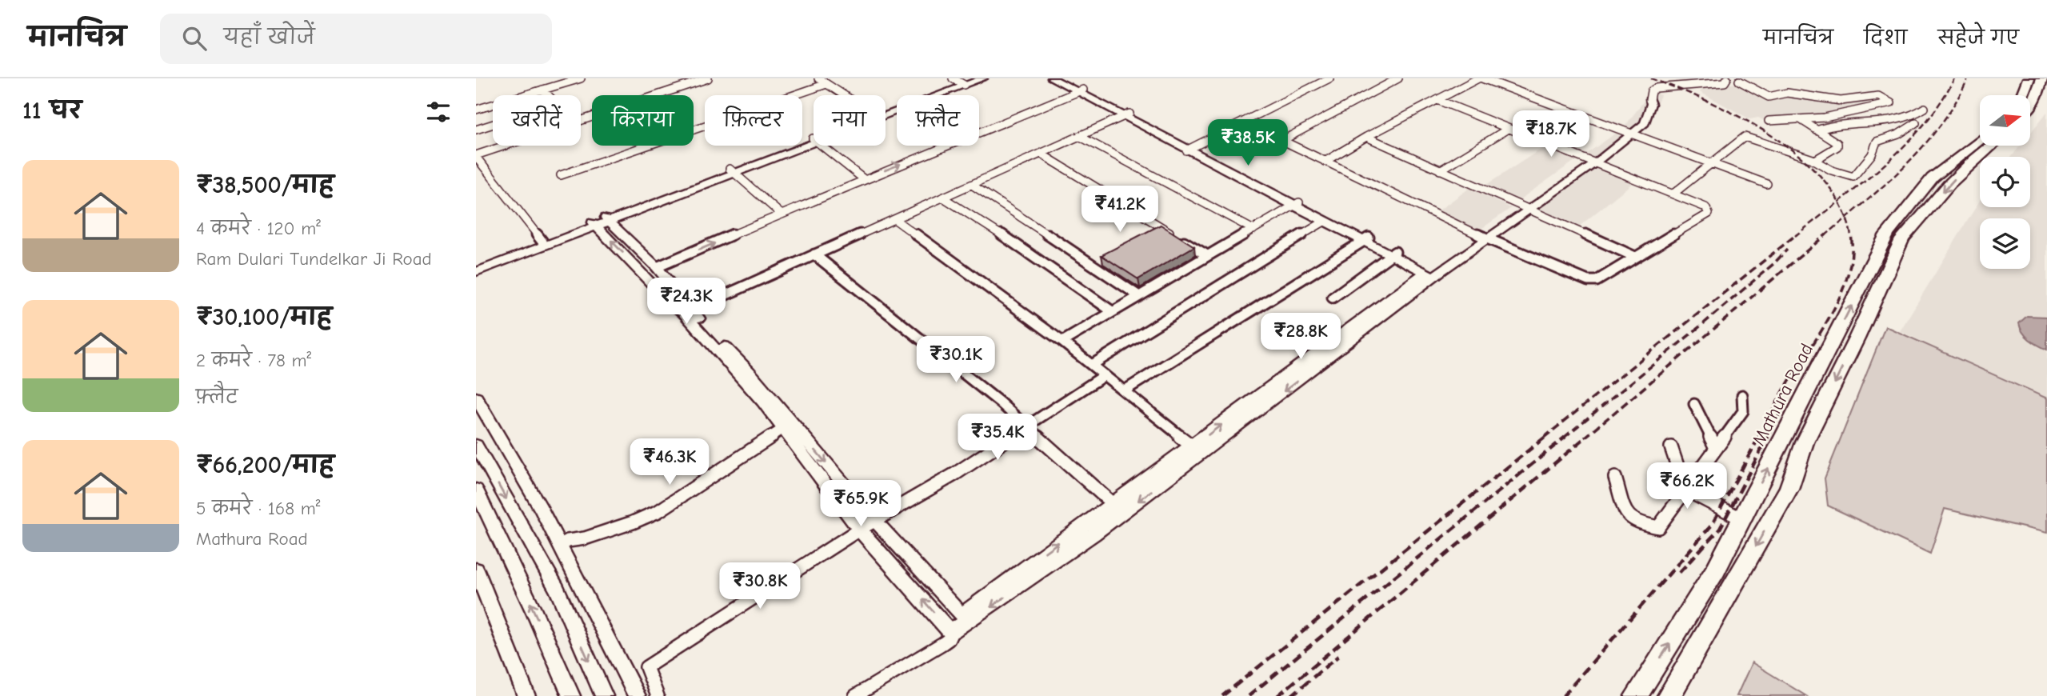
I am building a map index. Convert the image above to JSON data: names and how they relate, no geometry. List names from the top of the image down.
{
  "streets": {
    "highway": ["Mathura Road"]
  },
  "north": "right",
  "page": {
    "header": "मानचित्र",
    "search": "यहाँ खोजें",
    "nav": ["मानचित्र", "दिशा", "सहेजे गए"],
    "heading": "11 घर",
    "chip": [
      "खरीदें",
      "किराया",
      "फ़िल्टर",
      "नया",
      "फ़्लैट"
    ],
    "price": [
      "₹18.7K",
      "₹38.5K",
      "₹41.2K",
      "₹24.3K",
      "₹28.8K",
      "₹30.1K",
      "₹35.4K",
      "₹46.3K",
      "₹66.2K",
      "₹65.9K",
      "₹30.8K"
    ],
    "list": [
      {
        "name": "₹38,500/माह",
        "note": "4 कमरे · 120 m² · Ram Dulari Tundelkar Ji Road"
      },
      {
        "name": "₹30,100/माह",
        "note": "2 कमरे · 78 m² · फ़्लैट"
      },
      {
        "name": "₹66,200/माह",
        "note": "5 कमरे · 168 m² · Mathura Road"
      }
    ]
  }
}
